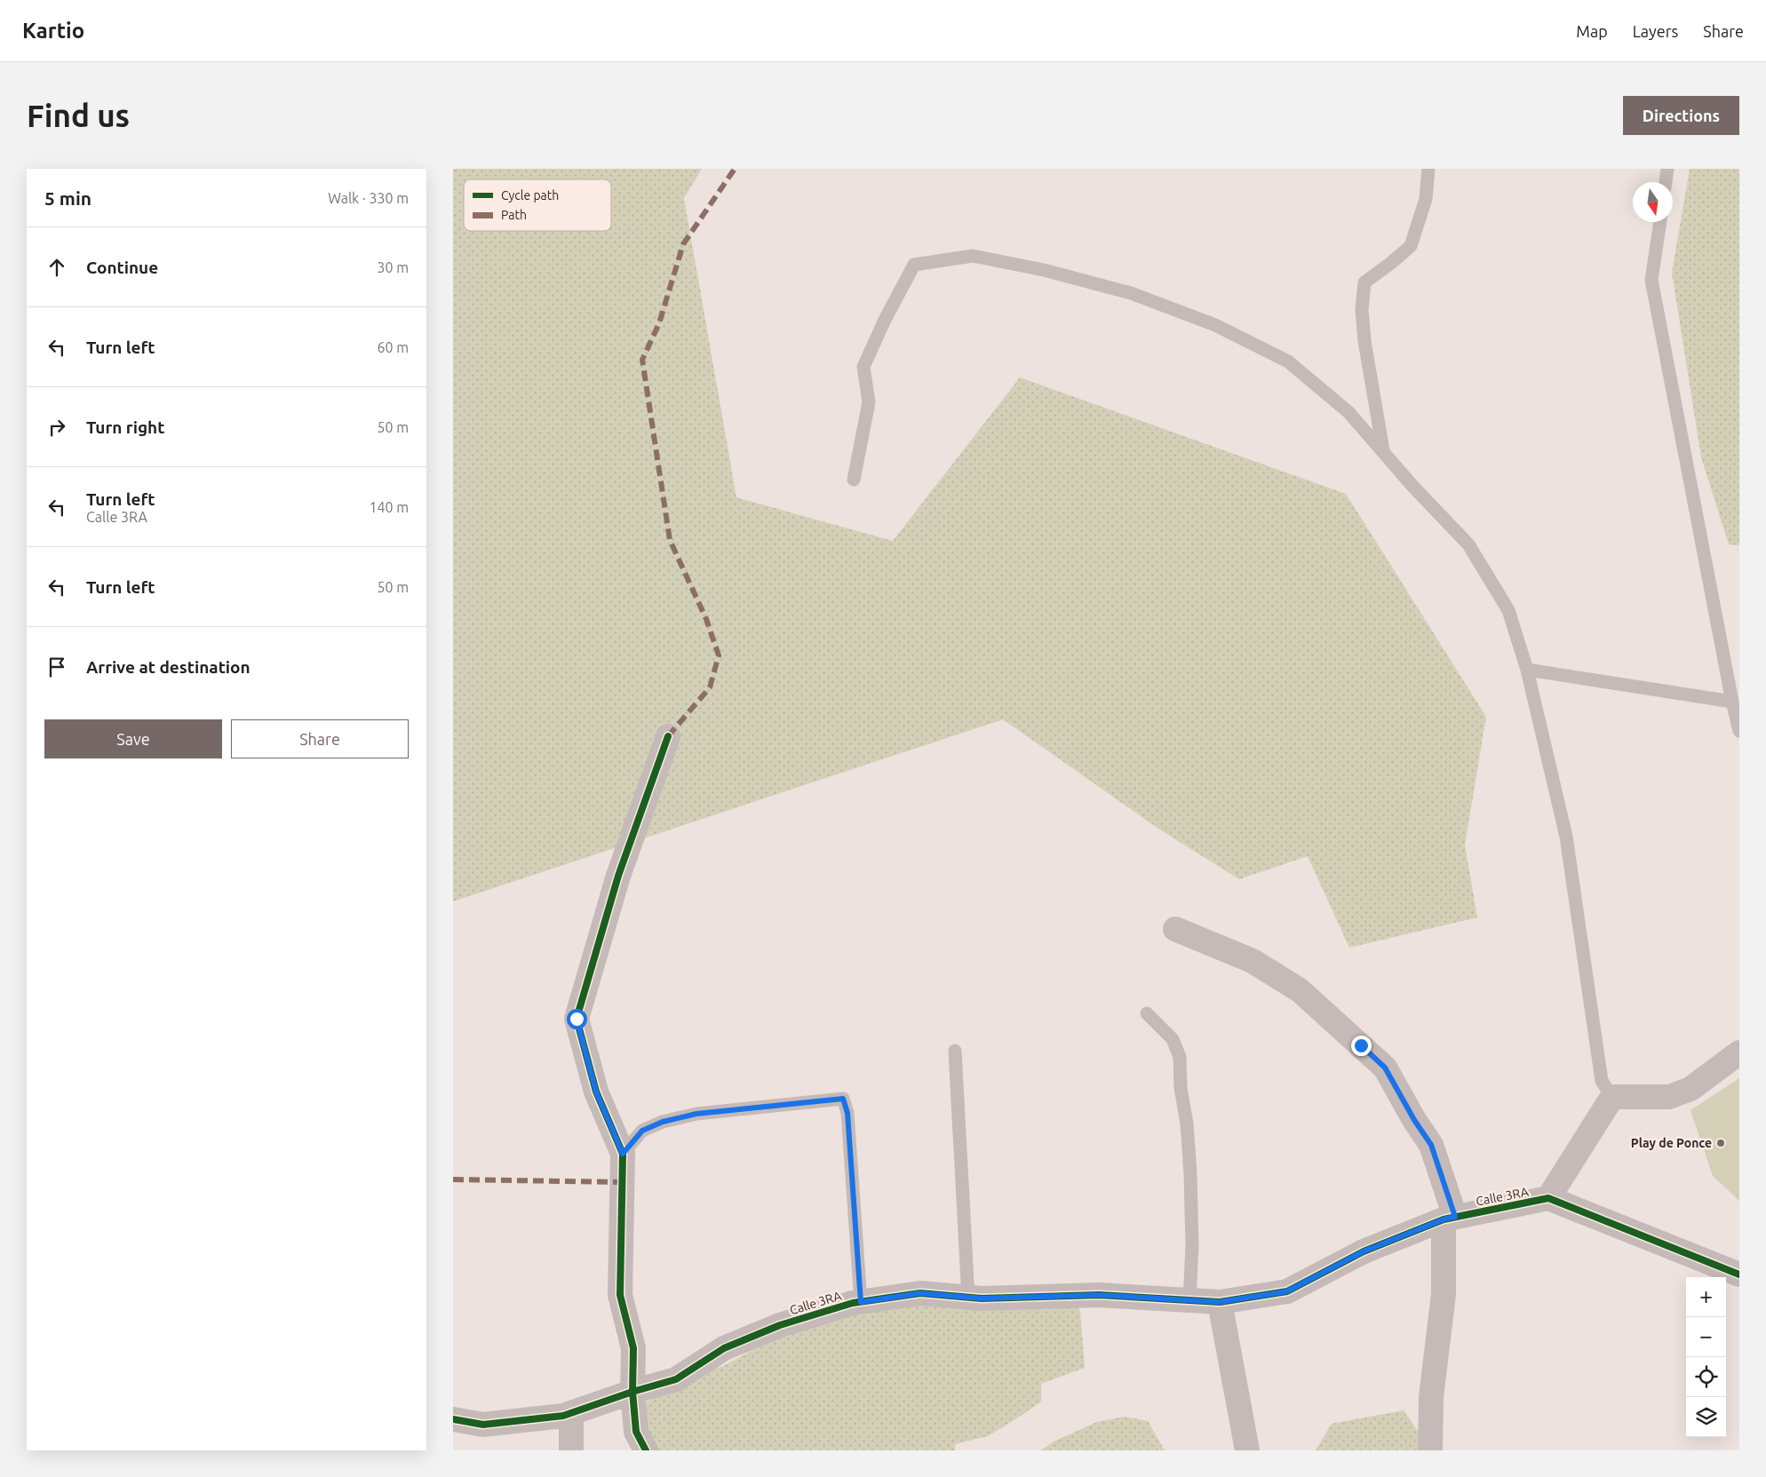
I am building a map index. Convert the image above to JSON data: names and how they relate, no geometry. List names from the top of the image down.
{
  "streets": {
    "street": ["Calle 3RA"]
  },
  "places": ["Play de Ponce"],
  "legend": ["Cycle path", "Path"],
  "north": "bottom",
  "page": {
    "header": "Kartio",
    "nav": ["Map", "Layers", "Share"],
    "buttons": [
      "Directions",
      ["Save", "Share"]
    ],
    "title": "Find us",
    "heading": ["5 min", "Walk · 330 m"],
    "list": [
      ["Continue", "30 m"],
      ["Turn left", "60 m"],
      ["Turn right", "50 m"],
      ["Turn left", "Calle 3RA", "140 m"],
      ["Turn left", "50 m"],
      "Arrive at destination"
    ],
    "map_buttons": ["+", "−"]
  }
}
